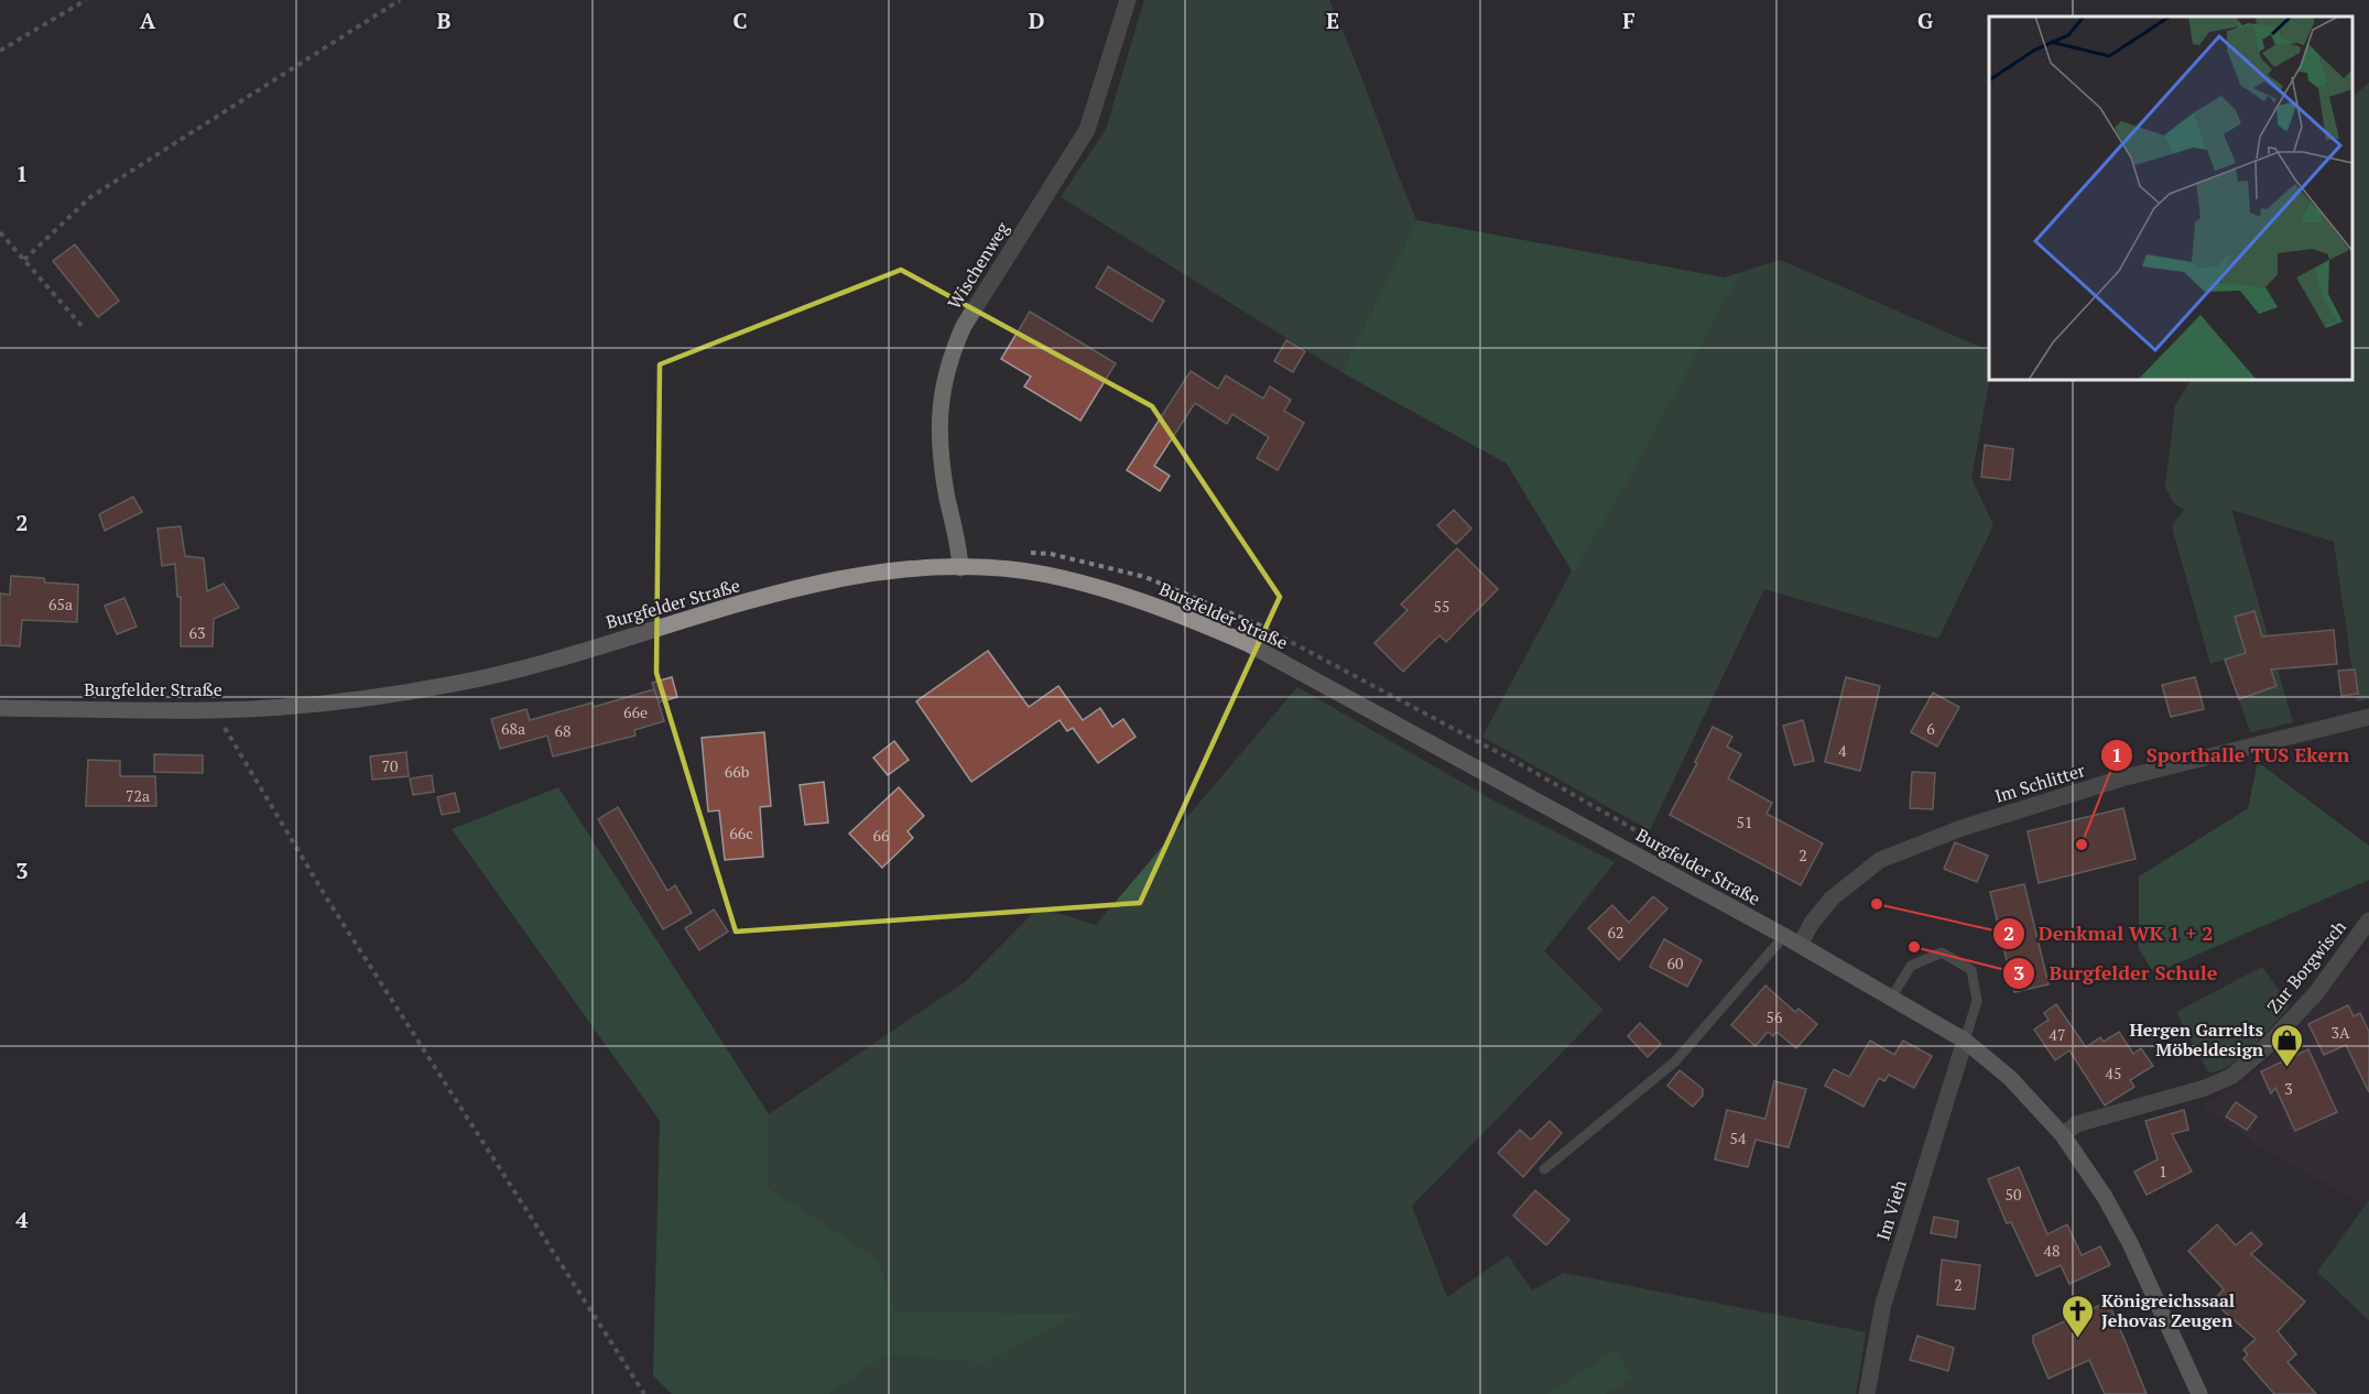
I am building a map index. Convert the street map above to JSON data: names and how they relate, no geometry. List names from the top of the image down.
{
  "streets": {
    "street": [
      "Wischenweg",
      "Burgfelder Straße",
      "Im Schlitter",
      "Zur Borgwisch",
      "Im Vieh"
    ]
  },
  "crossings": [
    ["Wischenweg", "Burgfelder Straße"],
    ["Burgfelder Straße", "Im Schlitter"],
    ["Burgfelder Straße", "Zur Borgwisch"],
    ["Burgfelder Straße", "Im Vieh"]
  ],
  "places": {
    "other": ["Sporthalle TUS Ekern", "Denkmal WK 1 + 2", "Burgfelder Schule"],
    "shop": ["Hergen Garrelts Möbeldesign"],
    "church": ["Königreichssaal Jehovas Zeugen"]
  },
  "house_numbers": [
    "65a",
    "55",
    "63",
    "66e",
    "68a",
    "6",
    "68",
    "4",
    "70",
    "66b",
    "72a",
    "51",
    "66c",
    "66",
    "2",
    "62",
    "60",
    "56",
    "3A",
    "47",
    "45",
    "3",
    "54",
    "1",
    "50",
    "48",
    "2"
  ],
  "grid": {
    "columns": [
      "A",
      "B",
      "C",
      "D",
      "E",
      "F",
      "G"
    ],
    "rows": [
      "1",
      "2",
      "3",
      "4"
    ]
  }
}
